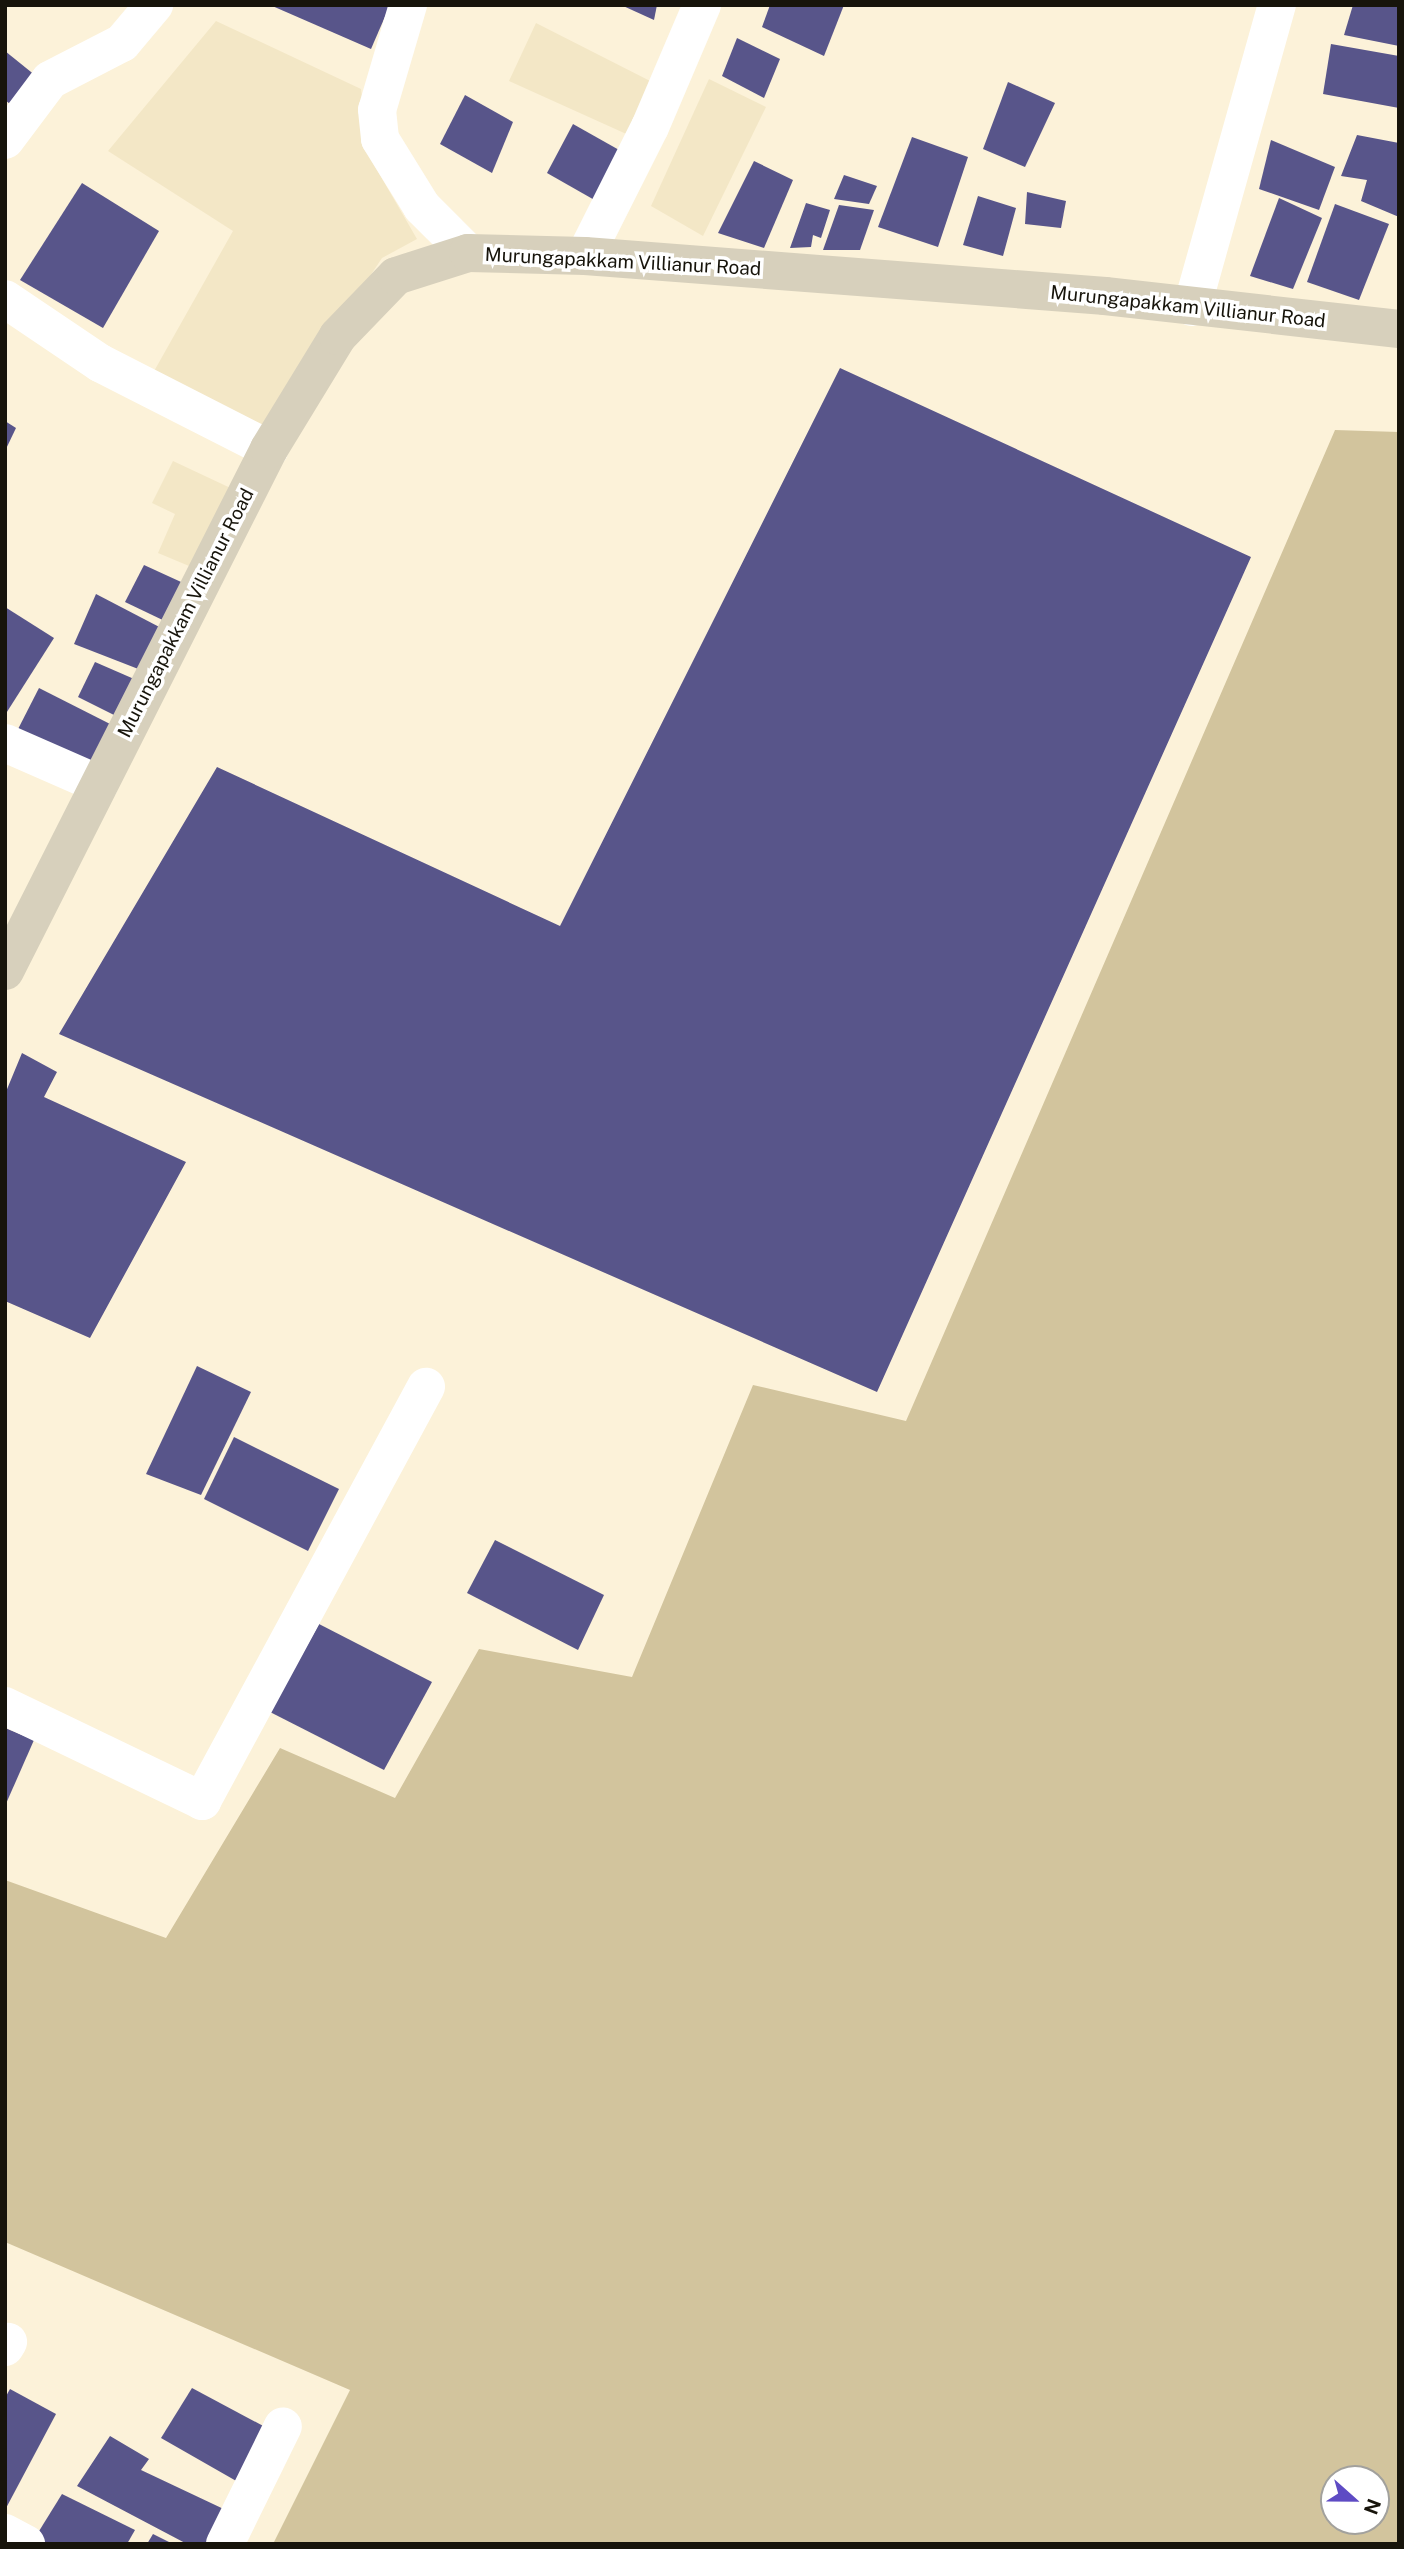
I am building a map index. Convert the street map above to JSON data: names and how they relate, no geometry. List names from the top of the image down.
{
  "streets": {
    "main road": ["Murungapakkam Villianur Road"]
  },
  "north": "right"
}
